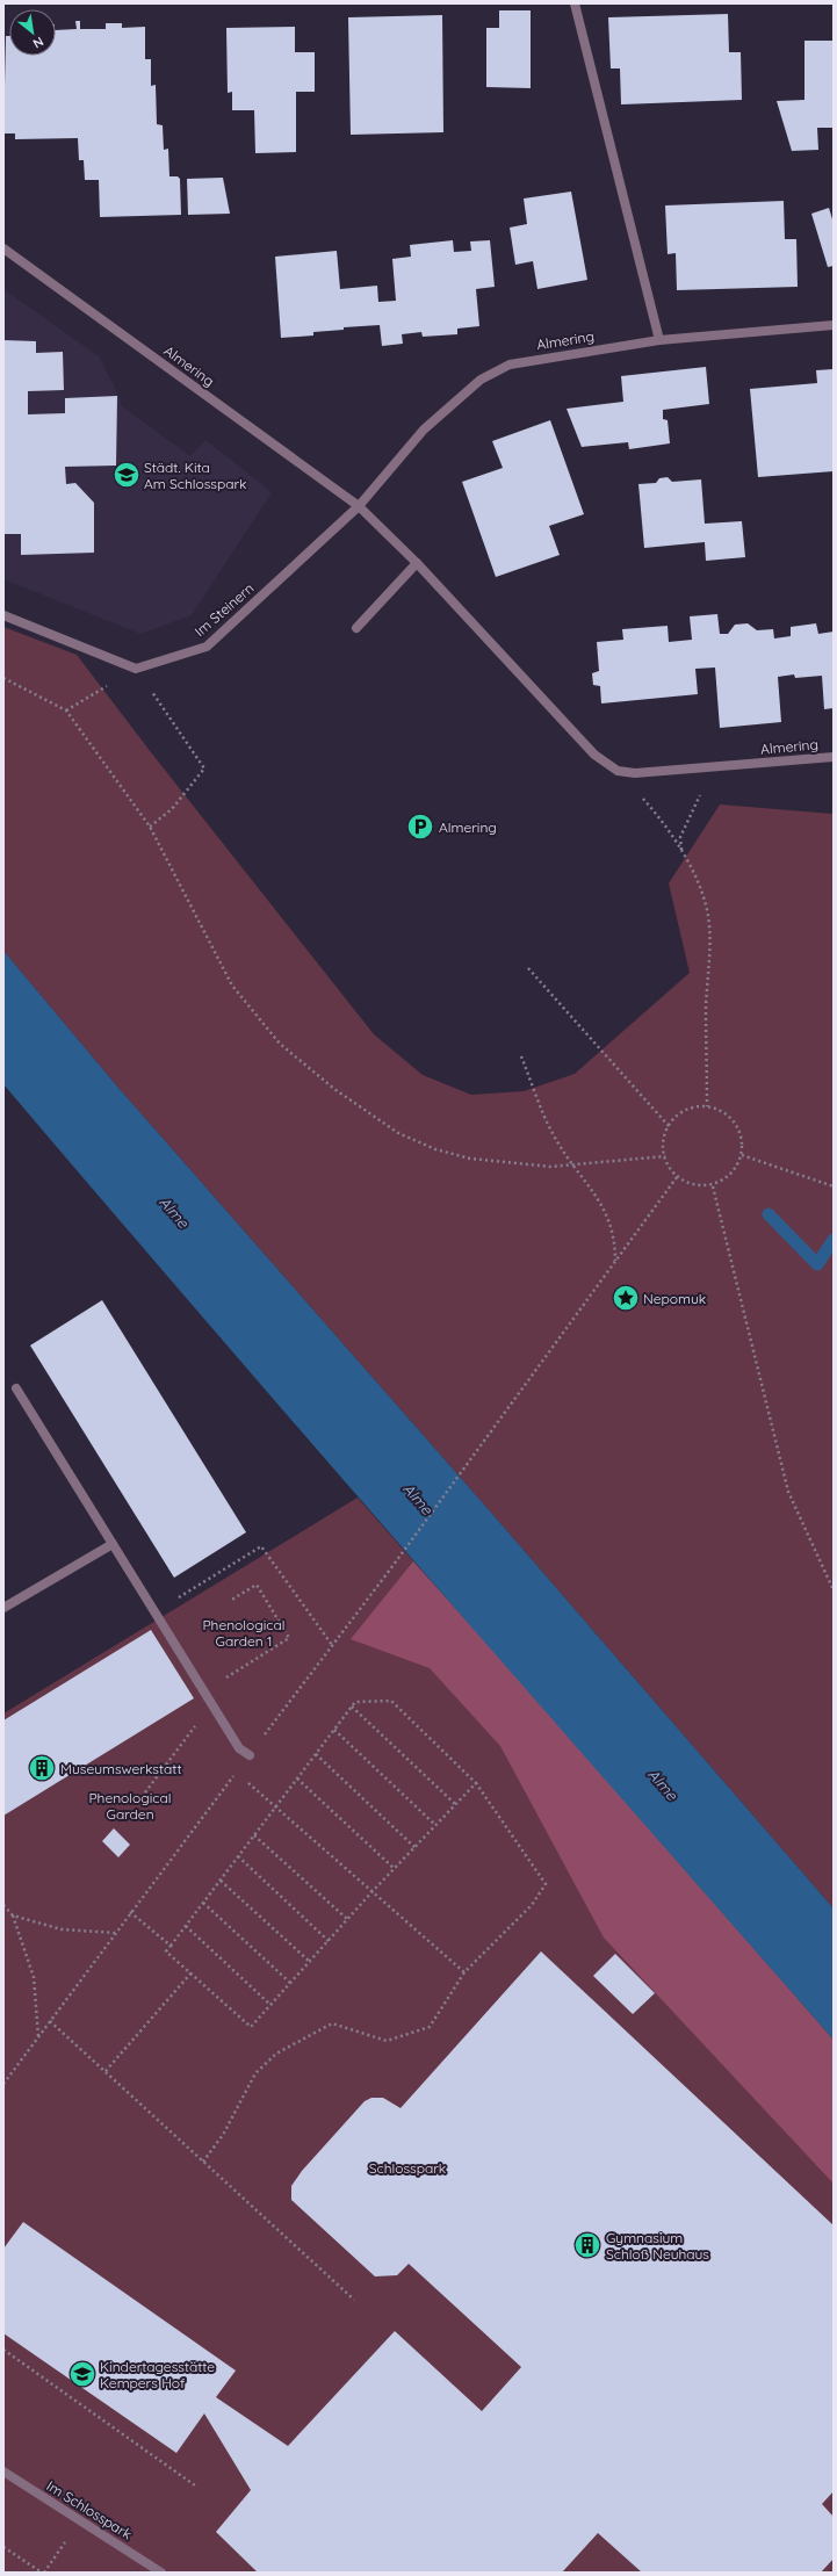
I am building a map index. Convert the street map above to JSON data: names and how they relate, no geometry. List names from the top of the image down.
{
  "streets": {
    "street": ["Almering", "Im Steinern", "Im Schlosspark"]
  },
  "crossings": [
    ["Almering", "Im Steinern"]
  ],
  "water": ["Alme"],
  "parks": ["Phenological Garden 1", "Phenological Garden", "Schlosspark"],
  "places": {
    "school or university": ["Städt. Kita Am Schlosspark", "Kindertagesstätte Kempers Hof"],
    "parking": ["Almering"],
    "place": ["Nepomuk"],
    "building": ["Museumswerkstatt", "Gymnasium Schloß Neuhaus"]
  },
  "north": "bottom right"
}
